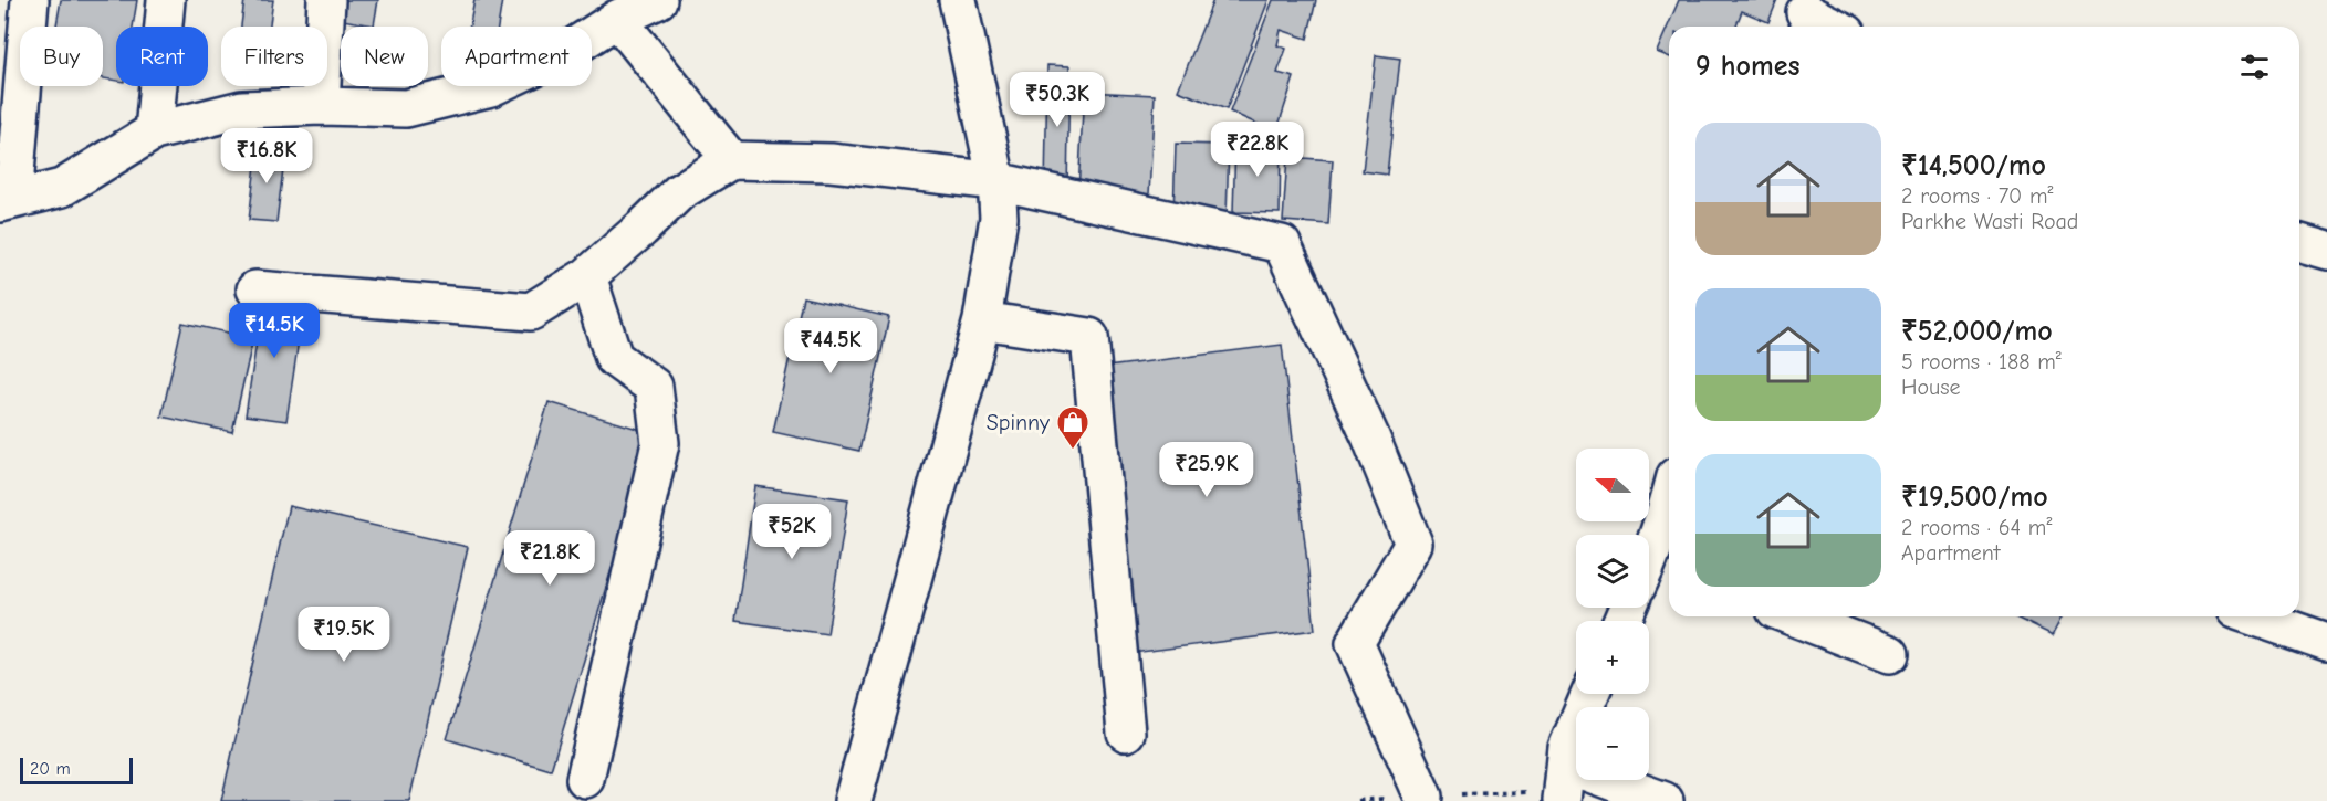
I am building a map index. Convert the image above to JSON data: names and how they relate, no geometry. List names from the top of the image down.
{
  "places": {
    "shop": ["Spinny"]
  },
  "scale_bar": "20 m",
  "north": "left",
  "page": {
    "chip": [
      "Buy",
      "Rent",
      "Filters",
      "New",
      "Apartment"
    ],
    "heading": "9 homes",
    "price": [
      "₹50.3K",
      "₹22.8K",
      "₹16.8K",
      "₹14.5K",
      "₹44.5K",
      "₹25.9K",
      "₹52K",
      "₹21.8K",
      "₹19.5K"
    ],
    "list": [
      {
        "name": "₹14,500/mo",
        "note": "2 rooms · 70 m² · Parkhe Wasti Road"
      },
      {
        "name": "₹52,000/mo",
        "note": "5 rooms · 188 m² · House"
      },
      {
        "name": "₹19,500/mo",
        "note": "2 rooms · 64 m² · Apartment"
      }
    ],
    "map_buttons": ["+", "−"],
    "scale": "20 m"
  }
}
